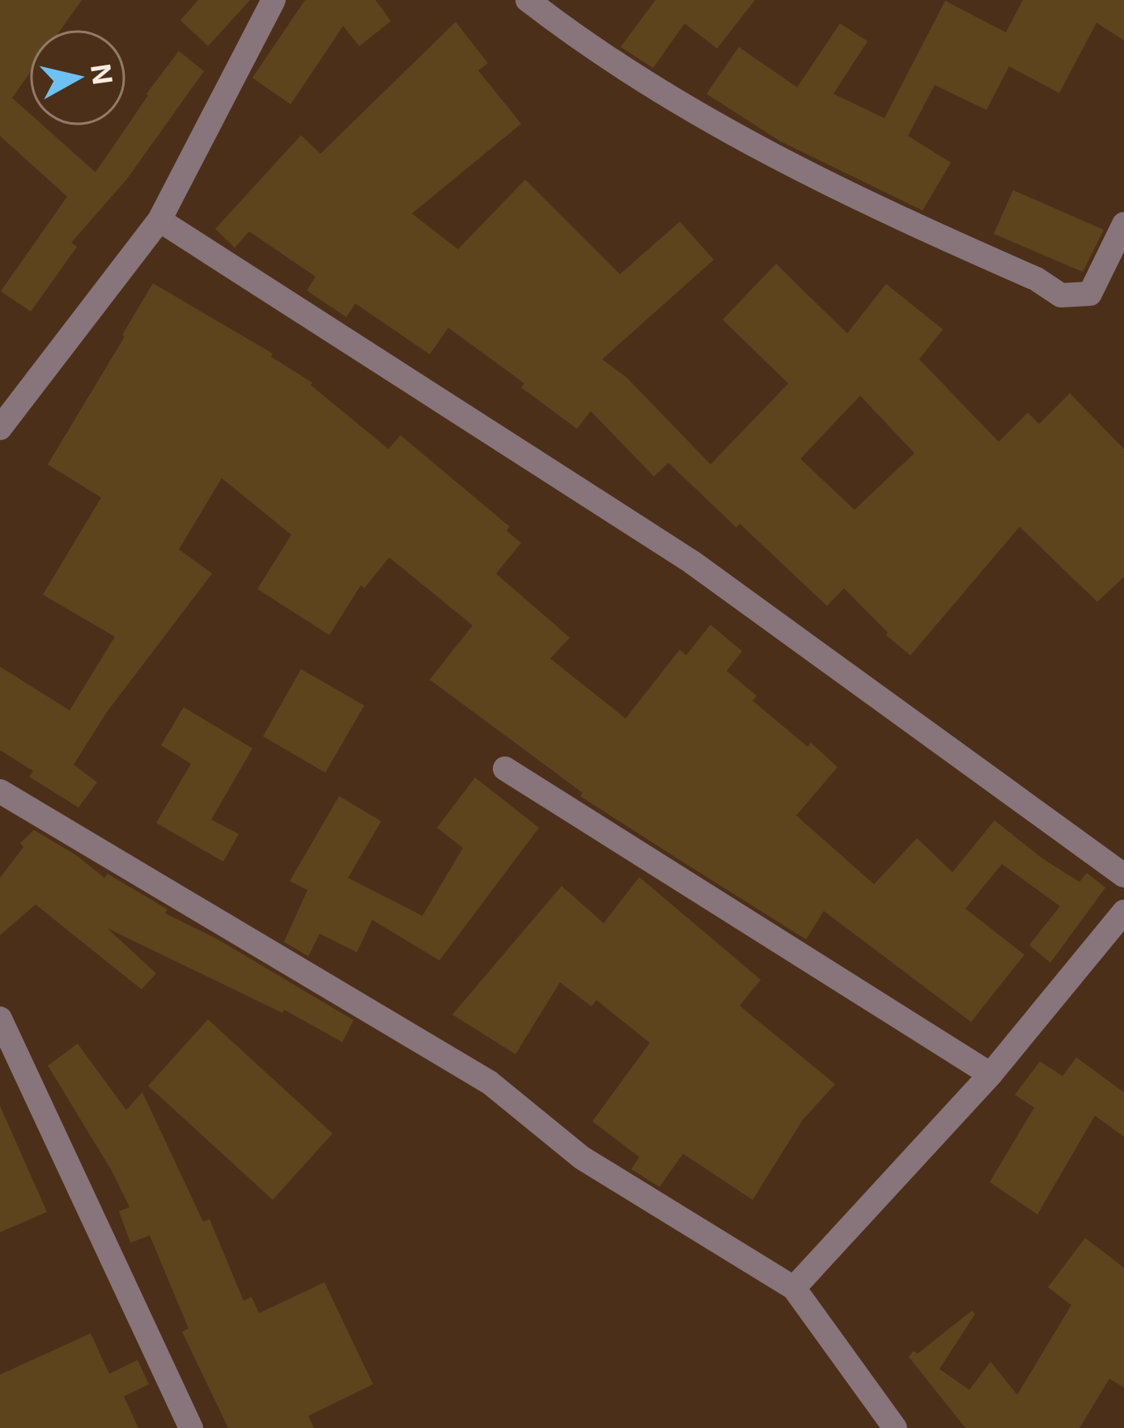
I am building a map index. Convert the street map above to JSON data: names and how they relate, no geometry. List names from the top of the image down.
{
  "north": "right"
}
